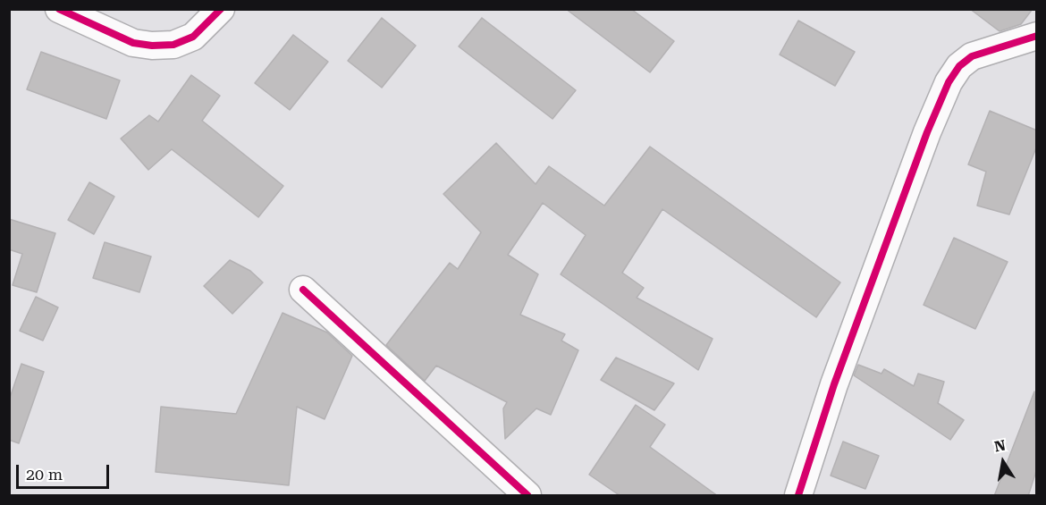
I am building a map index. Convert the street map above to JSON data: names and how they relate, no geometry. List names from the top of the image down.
{
  "scale_bar": "20 m",
  "north": "top"
}
